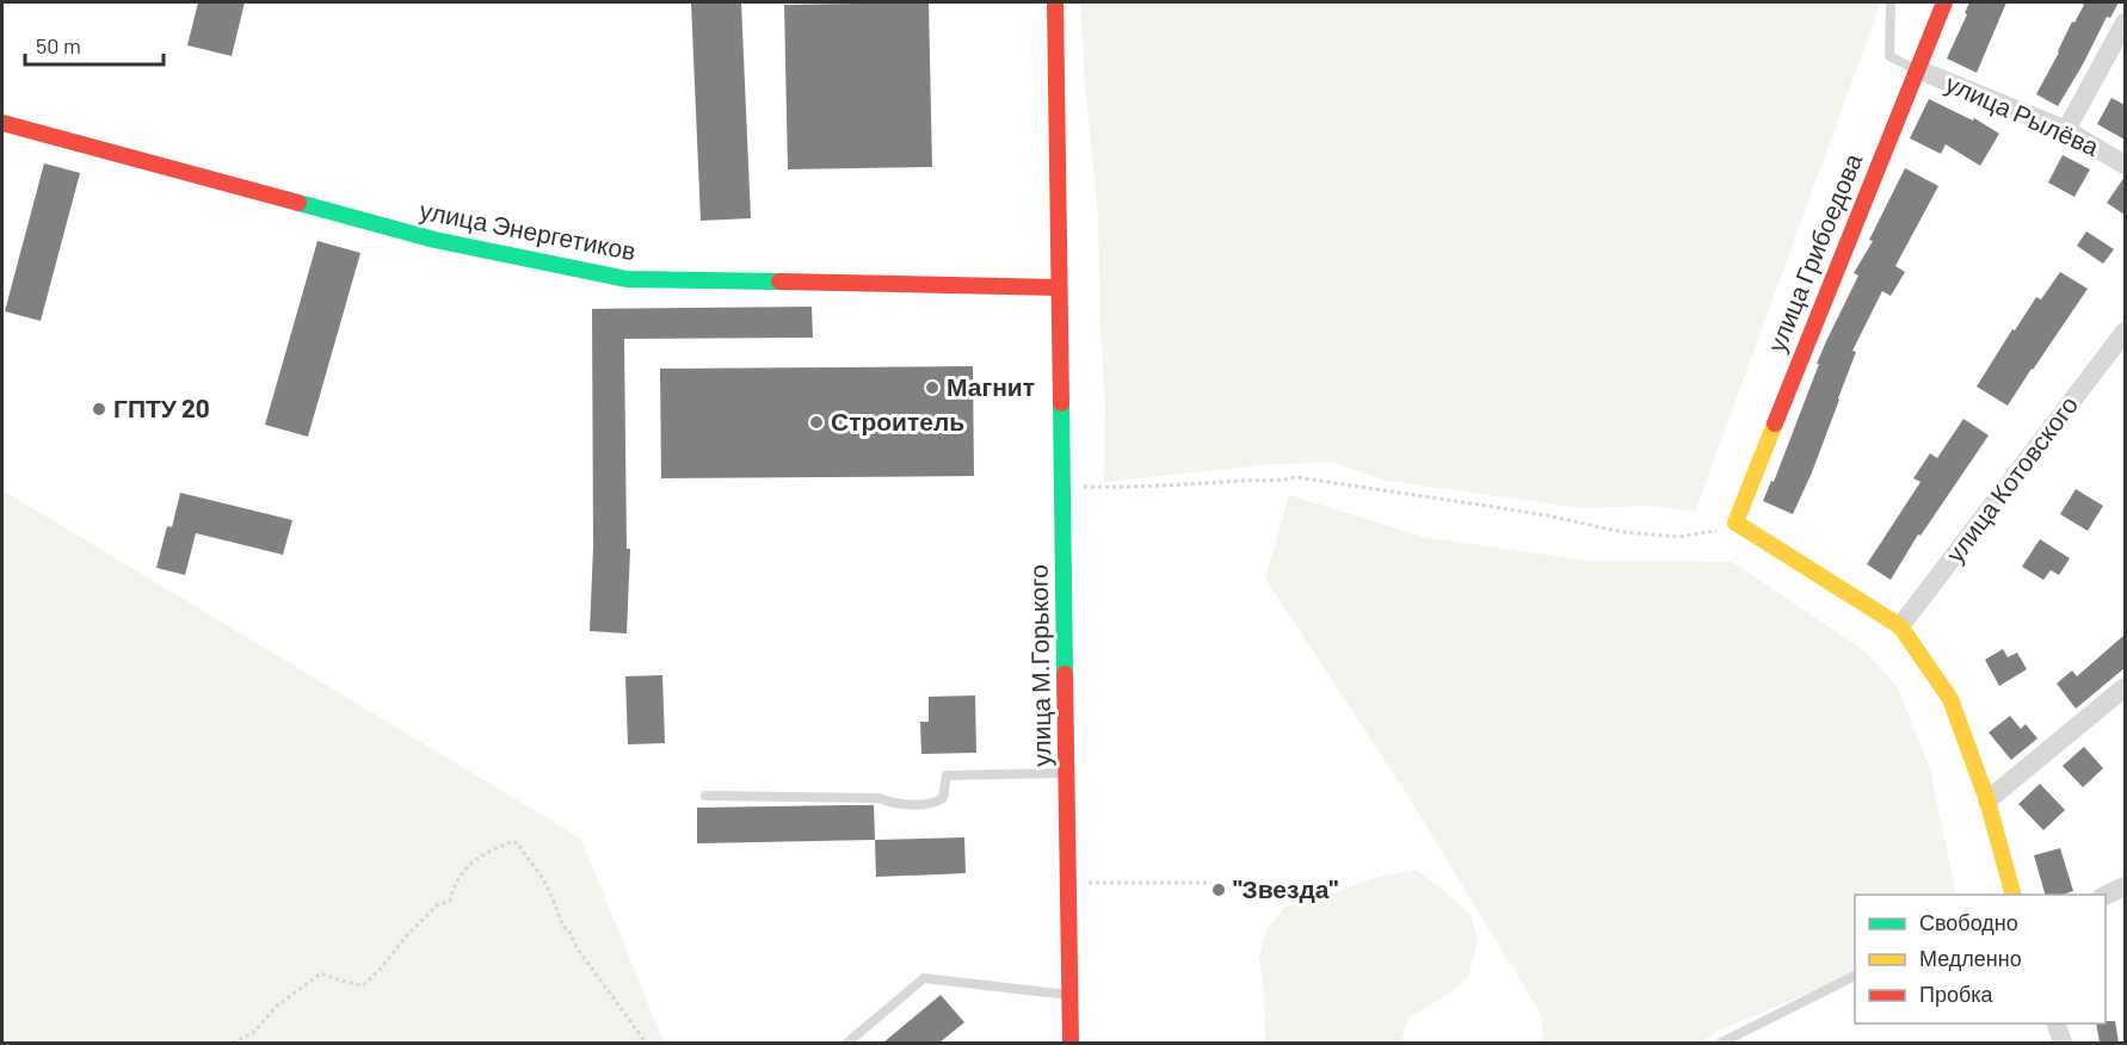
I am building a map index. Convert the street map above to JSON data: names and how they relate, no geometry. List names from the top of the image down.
{
  "streets": {
    "street": [
      "улица Рылёва",
      "улица Энергетиков",
      "улица Грибоедова",
      "улица Котовского",
      "улица М.Горького"
    ]
  },
  "crossings": [
    ["улица Рылёва", "улица Грибоедова"],
    ["улица Энергетиков", "улица М.Горького"]
  ],
  "places": [
    "Магнит",
    "ГПТУ 20",
    "Строитель",
    "\"Звезда\""
  ],
  "legend": ["Свободно", "Медленно", "Пробка"],
  "scale_bar": "50 m"
}
